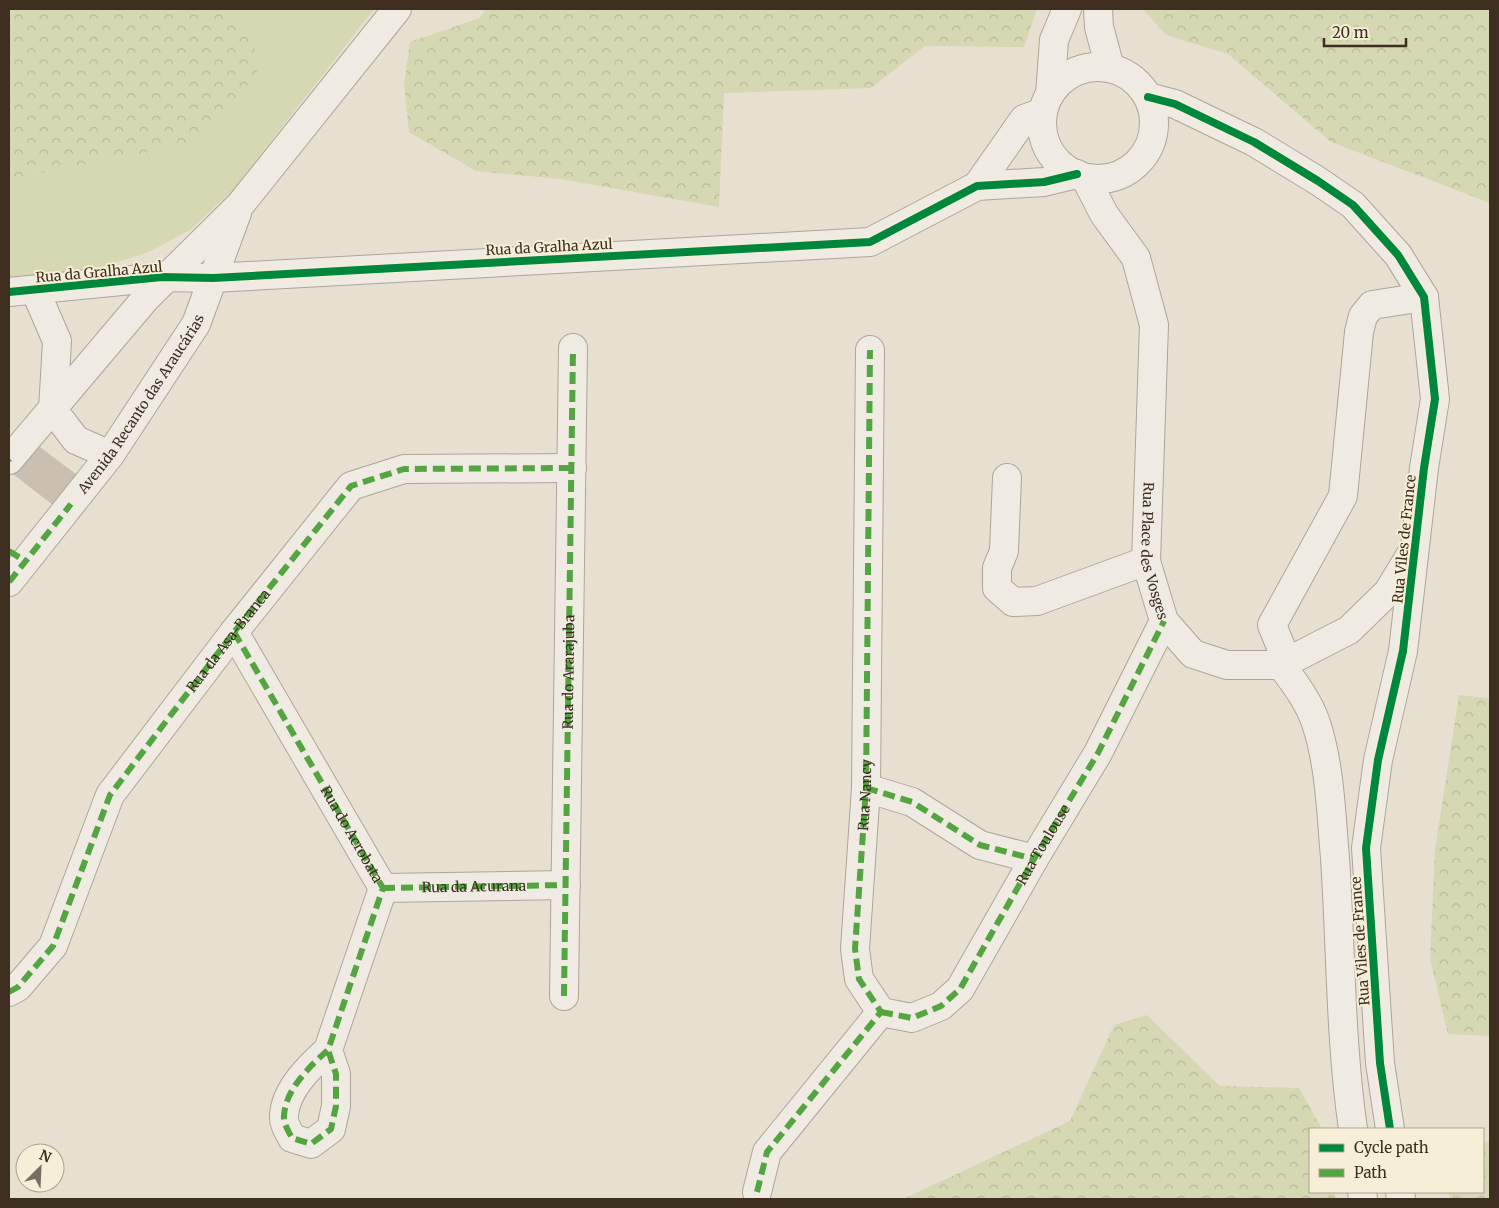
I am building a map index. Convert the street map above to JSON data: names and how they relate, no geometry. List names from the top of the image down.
{
  "streets": {
    "street": [
      "Rua da Gralha Azul",
      "Avenida Recanto das Araucárias",
      "Rua Viles de France",
      "Rua Place des Vosges",
      "Rua da Asa-Branca",
      "Rua do Ararajuba",
      "Rua Nancy",
      "Rua do Acrobata",
      "Rua Toulouse",
      "Rua da Acurana"
    ]
  },
  "crossings": [
    ["Rua da Gralha Azul", "Avenida Recanto das Araucárias"],
    ["Rua da Gralha Azul", "Rua Viles de France"],
    ["Rua da Gralha Azul", "Rua Place des Vosges"],
    ["Rua Viles de France", "Rua Place des Vosges"],
    ["Rua Place des Vosges", "Rua Toulouse"],
    ["Rua da Asa-Branca", "Rua do Ararajuba"],
    ["Rua da Asa-Branca", "Rua do Acrobata"],
    ["Rua do Ararajuba", "Rua da Acurana"],
    ["Rua Nancy", "Rua Toulouse"],
    ["Rua do Acrobata", "Rua da Acurana"]
  ],
  "legend": ["Cycle path", "Path"],
  "scale_bar": "20 m",
  "north": "top right"
}
